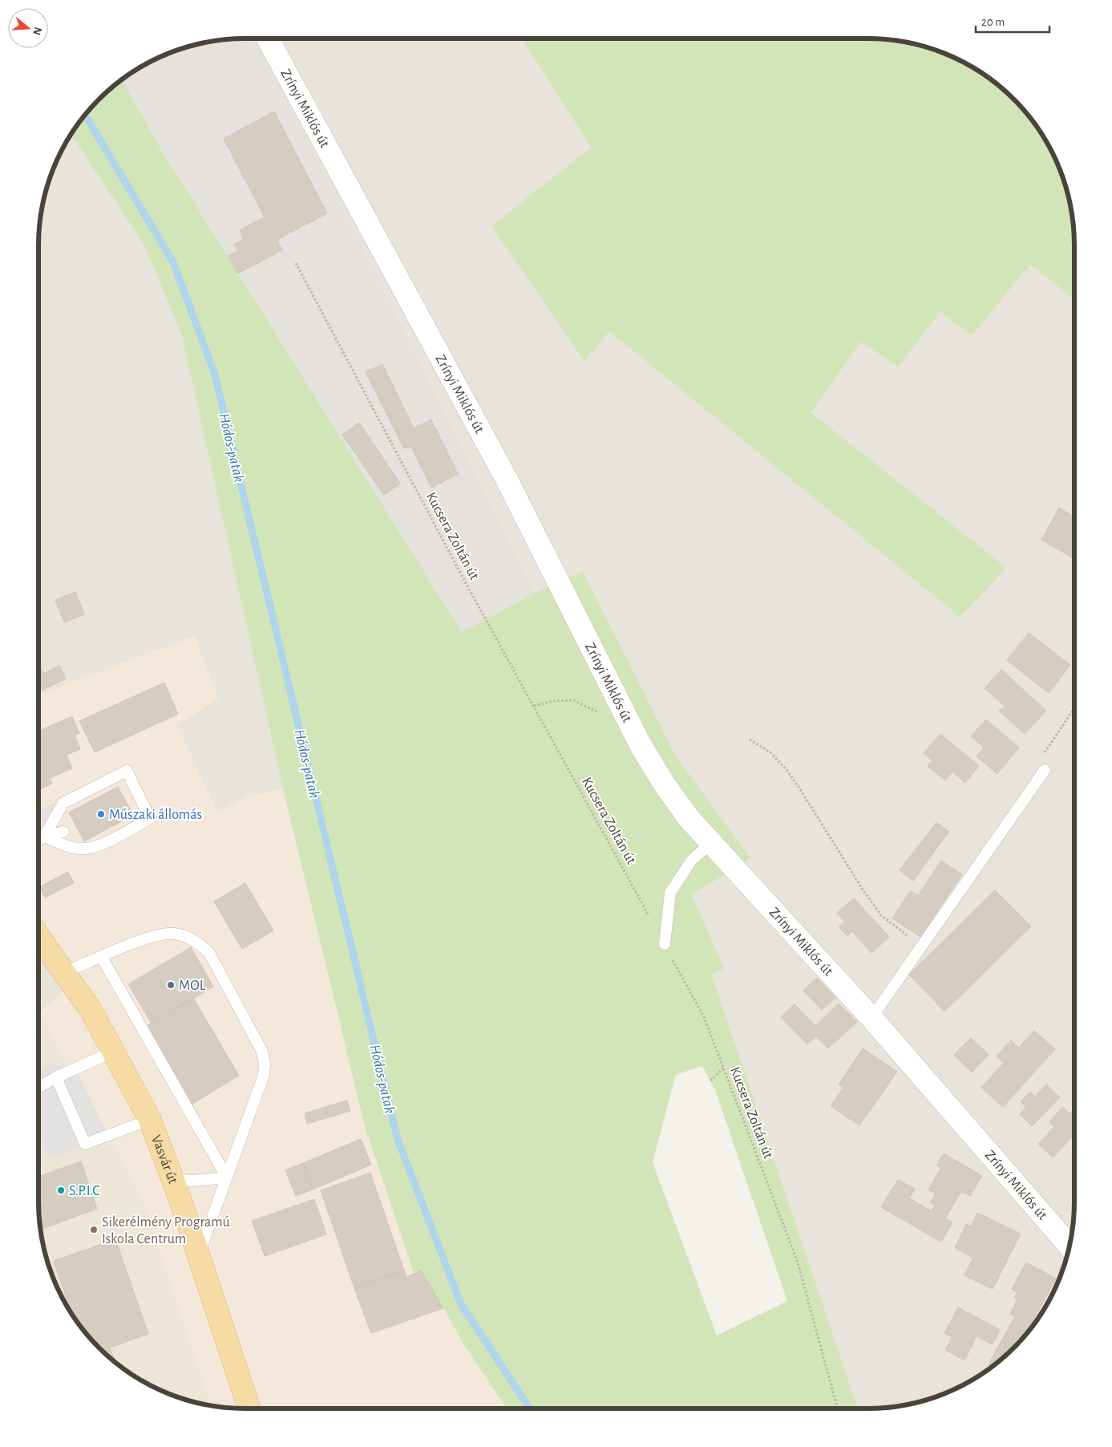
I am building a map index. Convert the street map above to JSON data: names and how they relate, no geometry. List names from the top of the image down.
{
  "streets": {
    "main road": ["Vasvár út"],
    "street": ["Zrínyi Miklós út"],
    "path": ["Kucsera Zoltán út"]
  },
  "water": ["Hódos-patak"],
  "places": [
    "Műszaki állomás",
    "MOL",
    "S.P.I.C",
    "Sikerélmény Programú Iskola Centrum"
  ],
  "scale_bar": "20 m",
  "north": "right"
}
